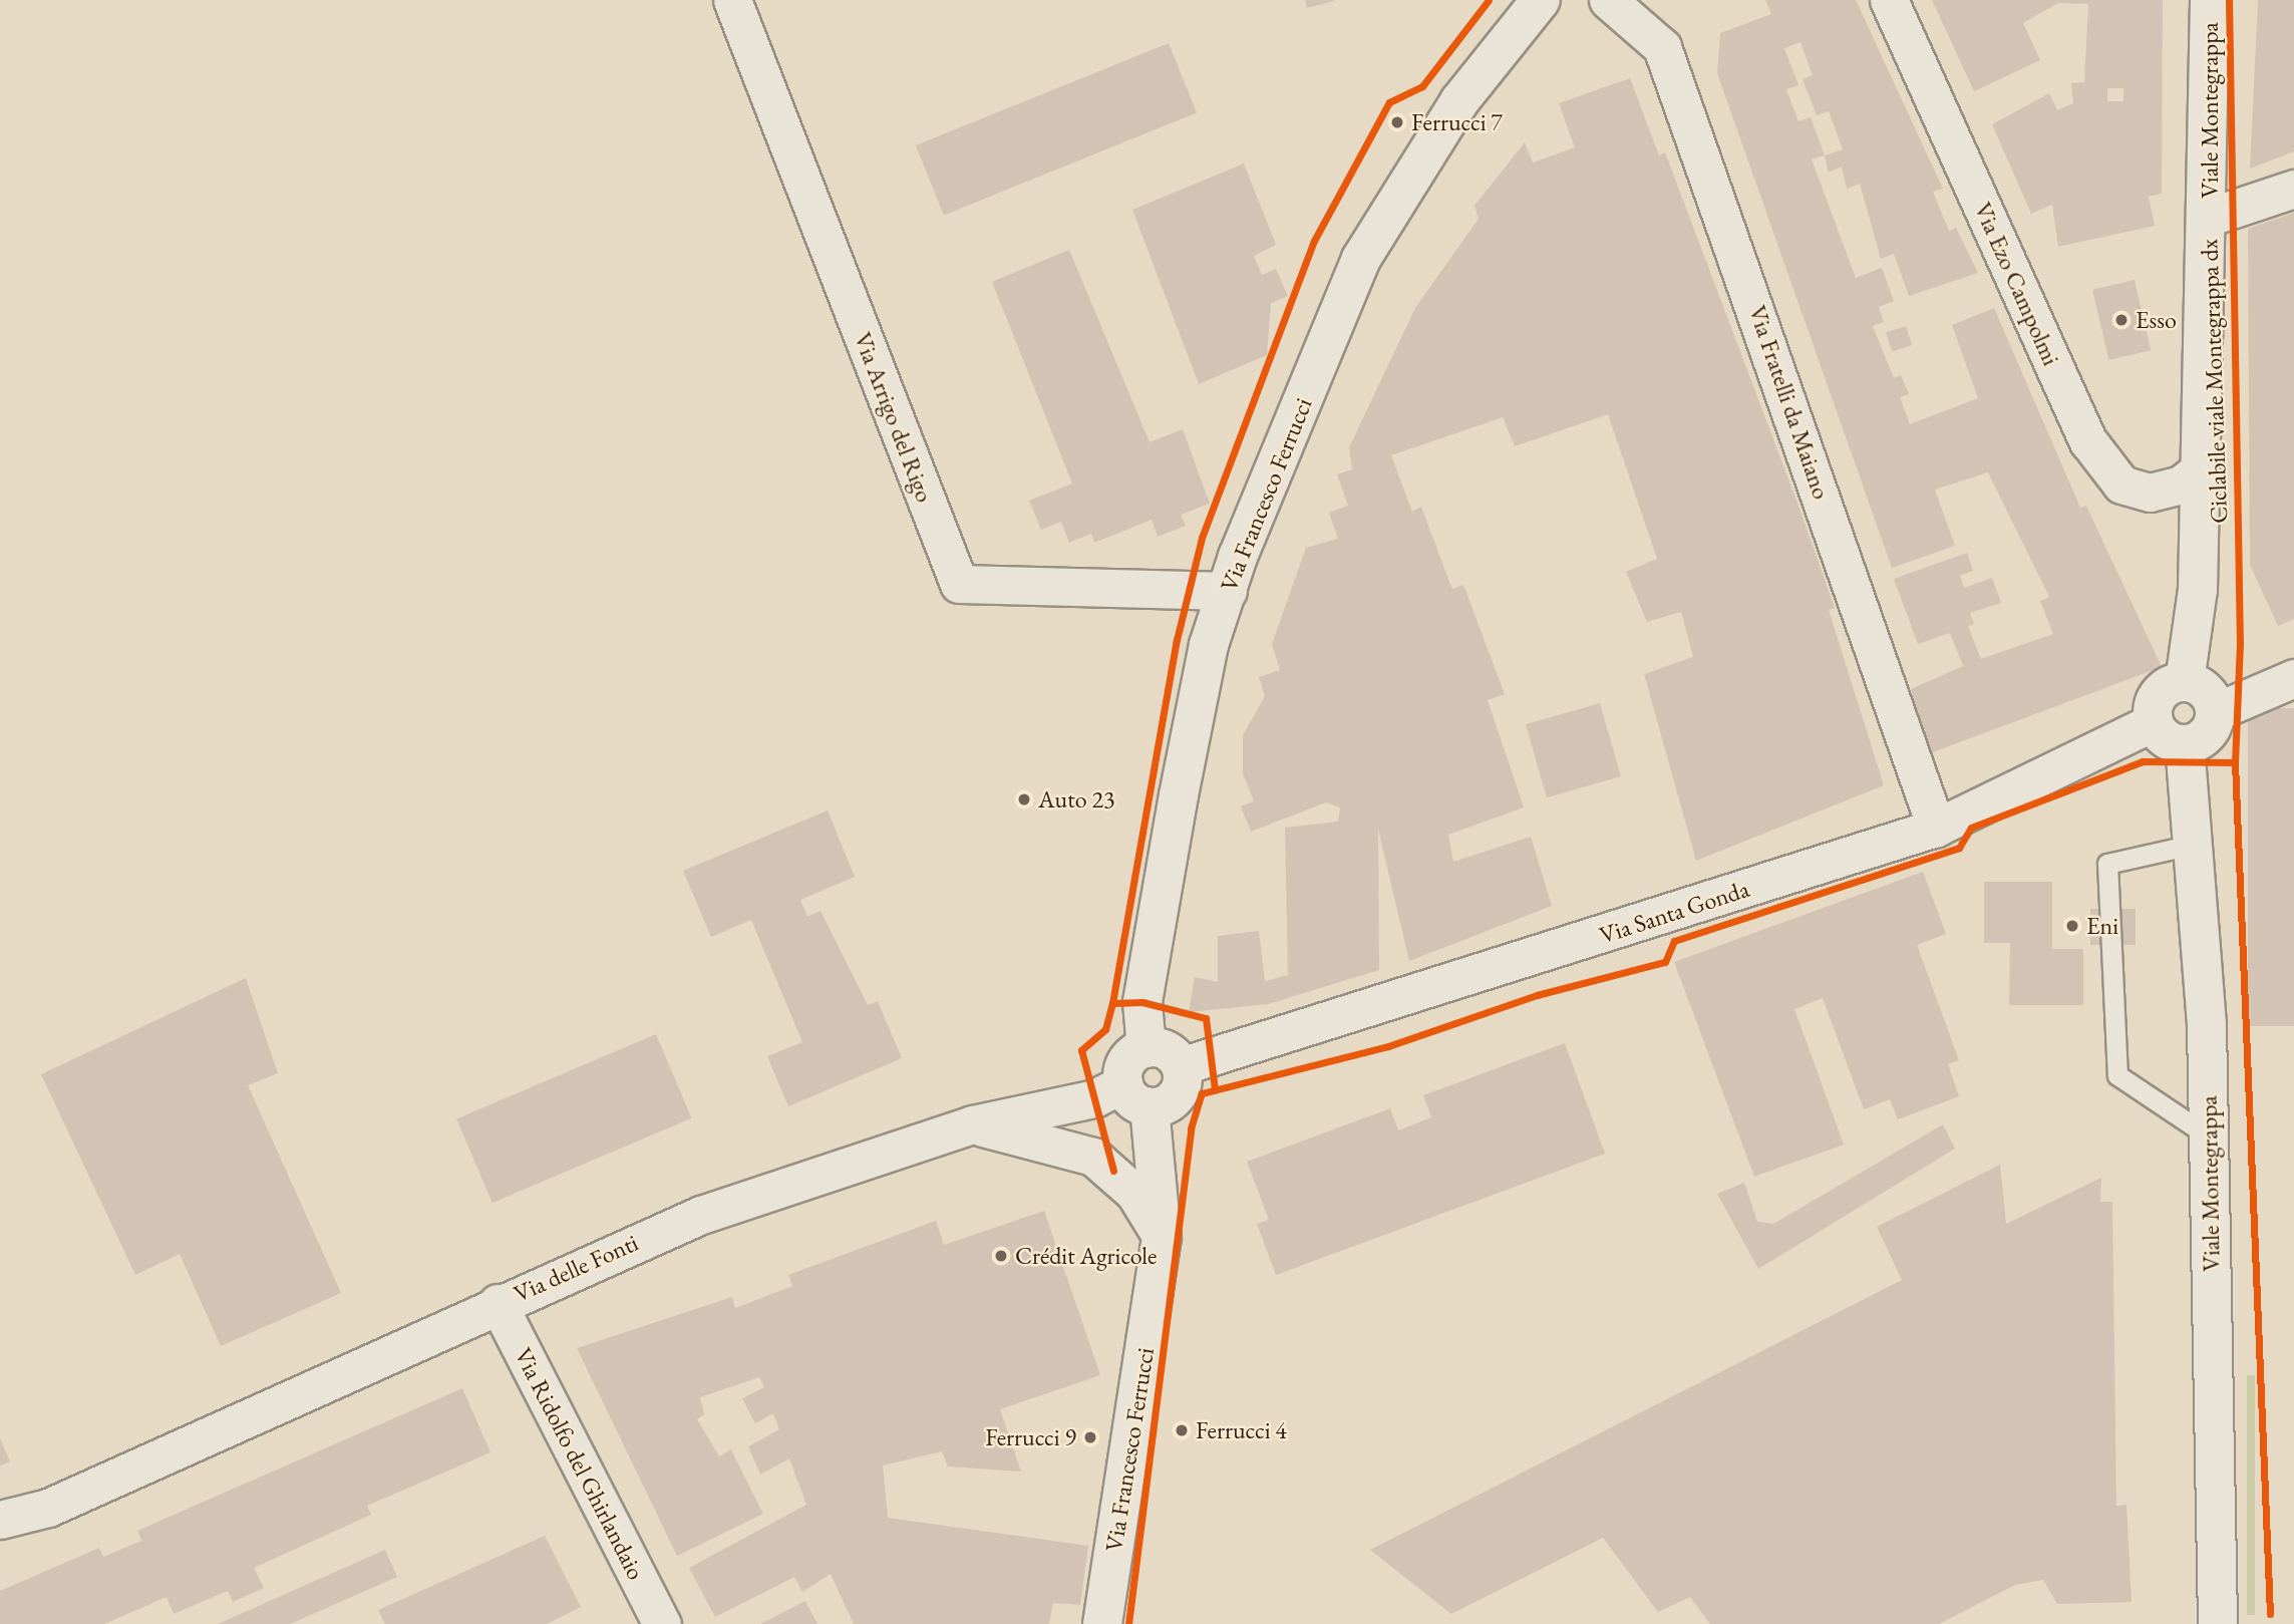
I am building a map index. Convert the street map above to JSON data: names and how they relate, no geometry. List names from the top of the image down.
{
  "streets": {
    "street": [
      "Viale Montegrappa",
      "Via Ezo Campolmi",
      "Via Fratelli da Maiano",
      "Via Arrigo del Rigo",
      "Via Francesco Ferrucci",
      "Via Santa Gonda",
      "Via delle Fonti",
      "Via Ridolfo del Ghirlandaio"
    ],
    "cycle path": ["Ciclabile viale Montegrappa dx"]
  },
  "crossings": [
    ["Viale Montegrappa", "Via Ezo Campolmi"],
    ["Viale Montegrappa", "Via Santa Gonda"],
    ["Via Fratelli da Maiano", "Via Santa Gonda"],
    ["Via Arrigo del Rigo", "Via Francesco Ferrucci"],
    ["Via Francesco Ferrucci", "Via Santa Gonda"],
    ["Via Francesco Ferrucci", "Via delle Fonti"],
    ["Via Santa Gonda", "Via delle Fonti"],
    ["Via delle Fonti", "Via Ridolfo del Ghirlandaio"]
  ],
  "places": [
    "Ferrucci 7",
    "Esso",
    "Auto 23",
    "Eni",
    "Crédit Agricole",
    "Ferrucci 4",
    "Ferrucci 9"
  ]
}
